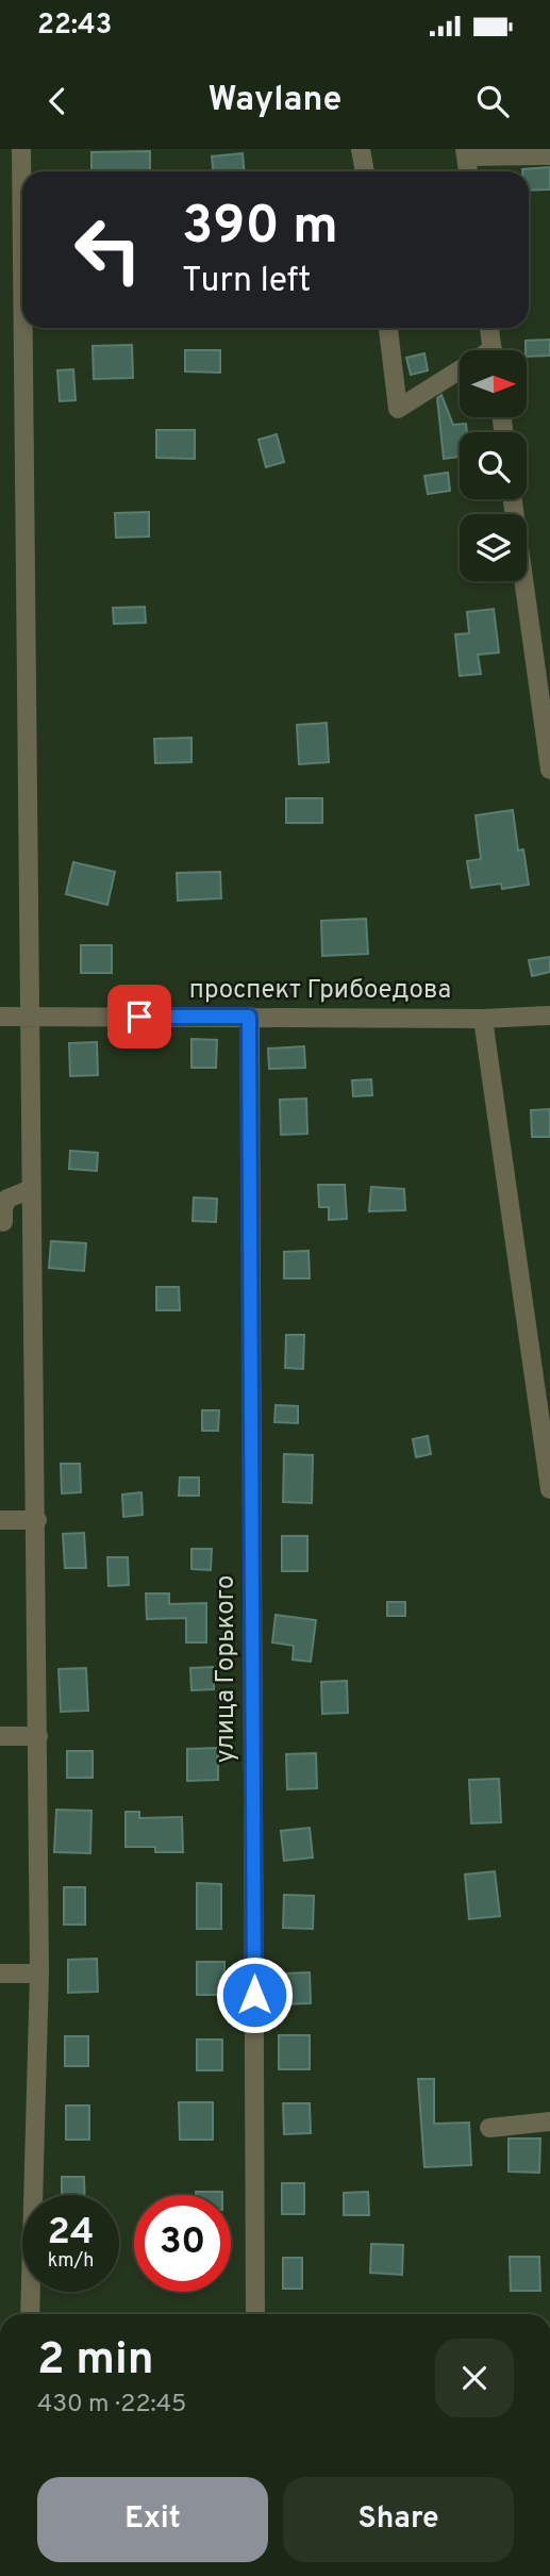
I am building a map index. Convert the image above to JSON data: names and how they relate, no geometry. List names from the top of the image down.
{
  "streets": {
    "street": ["проспект Грибоедова", "улица Горького"]
  },
  "crossings": [
    ["проспект Грибоедова", "улица Горького"]
  ],
  "north": "right",
  "page": {
    "status": "22:43",
    "header": "Waylane",
    "turn": ["390 m", "Turn left"],
    "speed": "24 km/h",
    "limit": "30",
    "heading": ["2 min", "430 m · 22:45"],
    "buttons": ["Exit", "Share"]
  }
}
